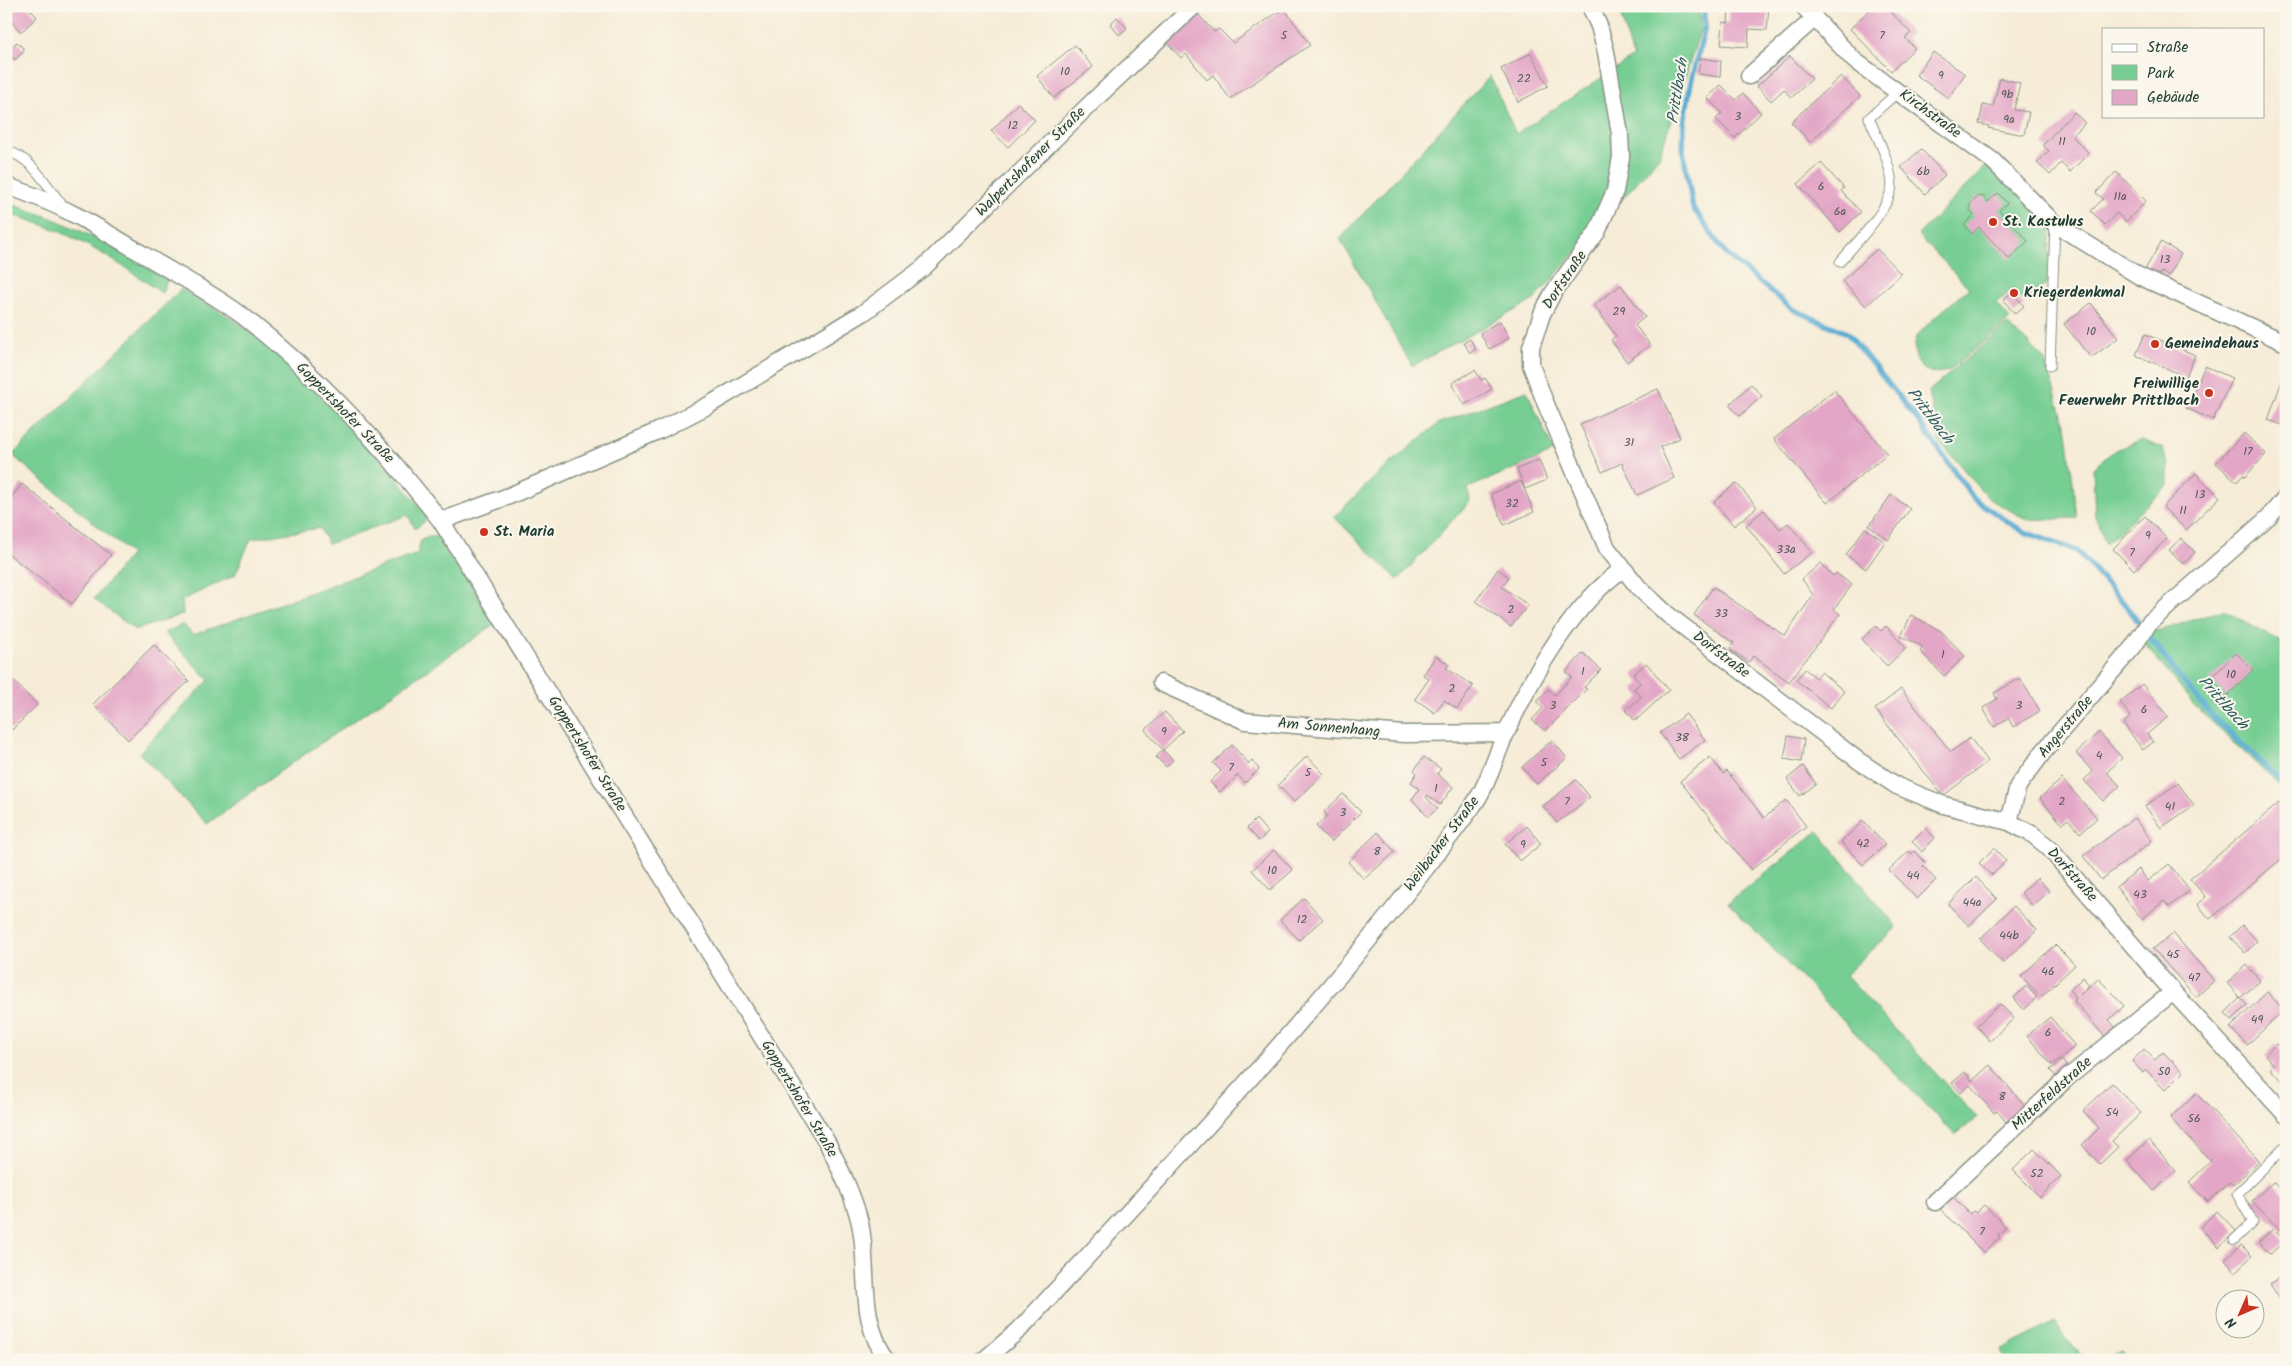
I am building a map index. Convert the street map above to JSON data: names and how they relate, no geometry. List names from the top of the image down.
{
  "streets": {
    "street": [
      "Kirchstraße",
      "Walpertshofener Straße",
      "Dorfstraße",
      "Goppertshofer Straße",
      "Angerstraße",
      "Am Sonnenhang",
      "Weilbacher Straße",
      "Mitterfeldstraße"
    ]
  },
  "crossings": [
    ["Walpertshofener Straße", "Goppertshofer Straße"],
    ["Dorfstraße", "Angerstraße"],
    ["Dorfstraße", "Weilbacher Straße"],
    ["Dorfstraße", "Mitterfeldstraße"],
    ["Am Sonnenhang", "Weilbacher Straße"]
  ],
  "water": ["Prittlbach"],
  "places": [
    "St. Kastulus",
    "Kriegerdenkmal",
    "Gemeindehaus",
    "Freiwillige Feuerwehr Prittlbach",
    "St. Maria"
  ],
  "house_numbers": [
    "5",
    "7",
    "10",
    "9",
    "22",
    "9b",
    "3",
    "9a",
    "12",
    "11",
    "6b",
    "6",
    "11a",
    "6a",
    "13",
    "29",
    "10",
    "31",
    "17",
    "13",
    "32",
    "11",
    "9",
    "33a",
    "7",
    "2",
    "33",
    "1",
    "1",
    "10",
    "2",
    "3",
    "3",
    "6",
    "9",
    "38",
    "4",
    "5",
    "7",
    "5",
    "1",
    "7",
    "2",
    "41",
    "3",
    "42",
    "9",
    "8",
    "10",
    "44",
    "43",
    "44a",
    "12",
    "44b",
    "45",
    "46",
    "47",
    "49",
    "6",
    "50",
    "8",
    "54",
    "56",
    "52",
    "7"
  ],
  "legend": ["Straße", "Park", "Gebäude"],
  "north": "bottom left"
}
